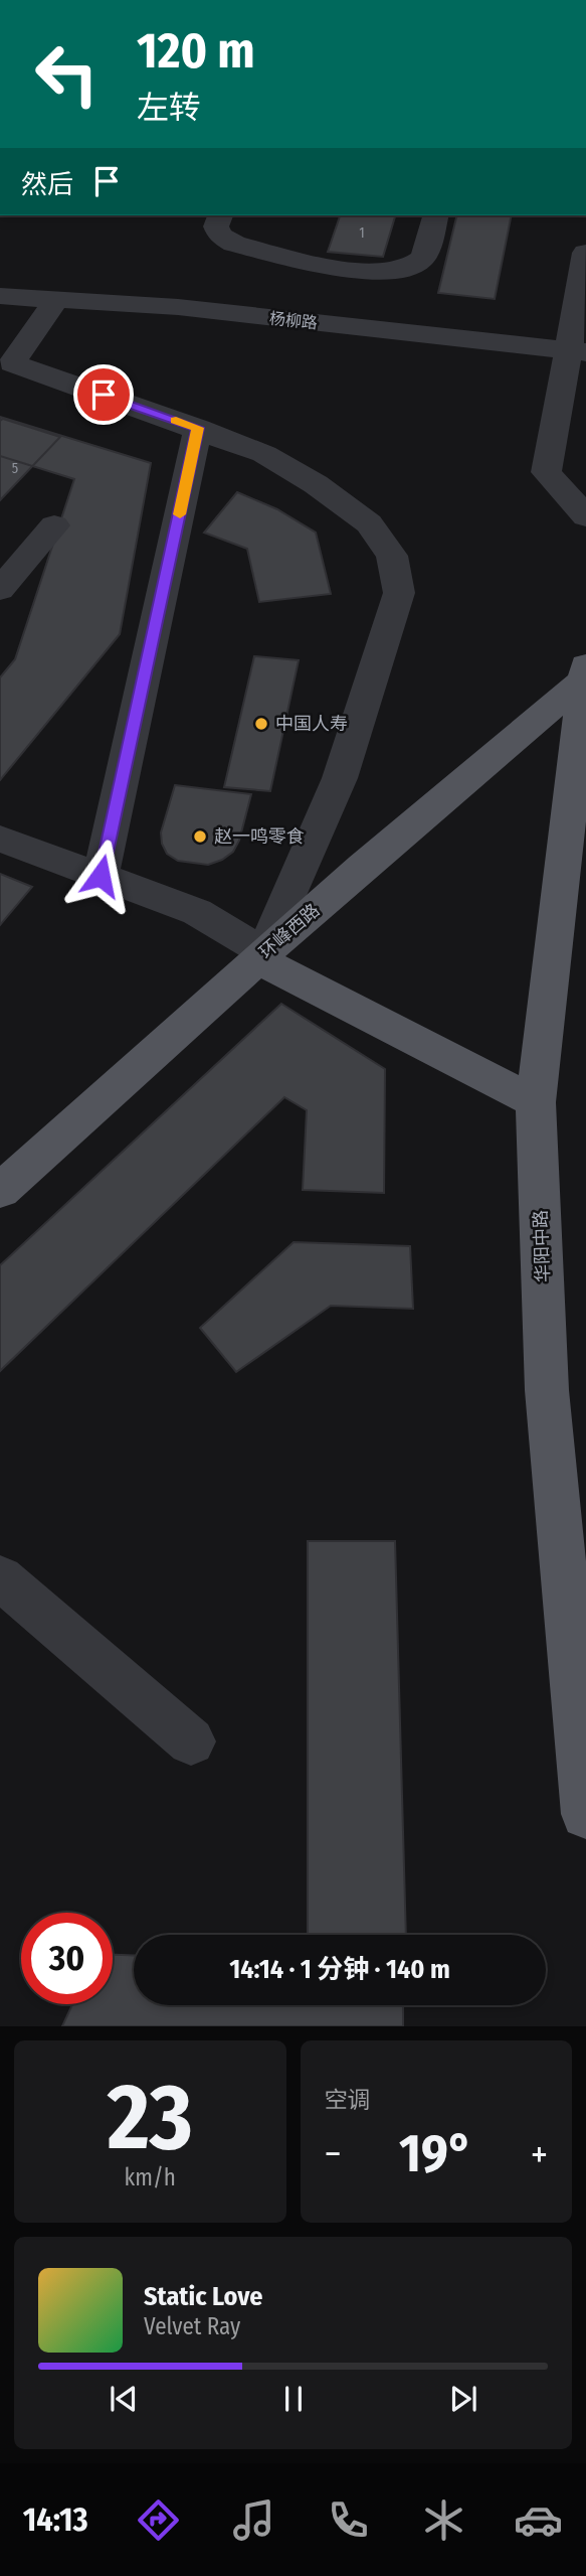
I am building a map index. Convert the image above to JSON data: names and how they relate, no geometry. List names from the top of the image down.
{
  "streets": {
    "main road": ["环峰西路", "华阳中路"],
    "street": ["杨柳路"]
  },
  "crossings": [
    ["环峰西路", "华阳中路"]
  ],
  "places": ["中国人寿", "赵一鸣零食"],
  "house_numbers": ["1", "5"],
  "page": {
    "turn": ["120 m", "左转"],
    "then": "然后",
    "limit": "30",
    "trip": "14:14 · 1 分钟 · 140 m",
    "tile": [
      ["23", "km/h"],
      "空调"
    ],
    "heat": ["−", "19°", "+"],
    "song": ["Static Love", "Velvet Ray"],
    "tabs": "14:13"
  }
}
